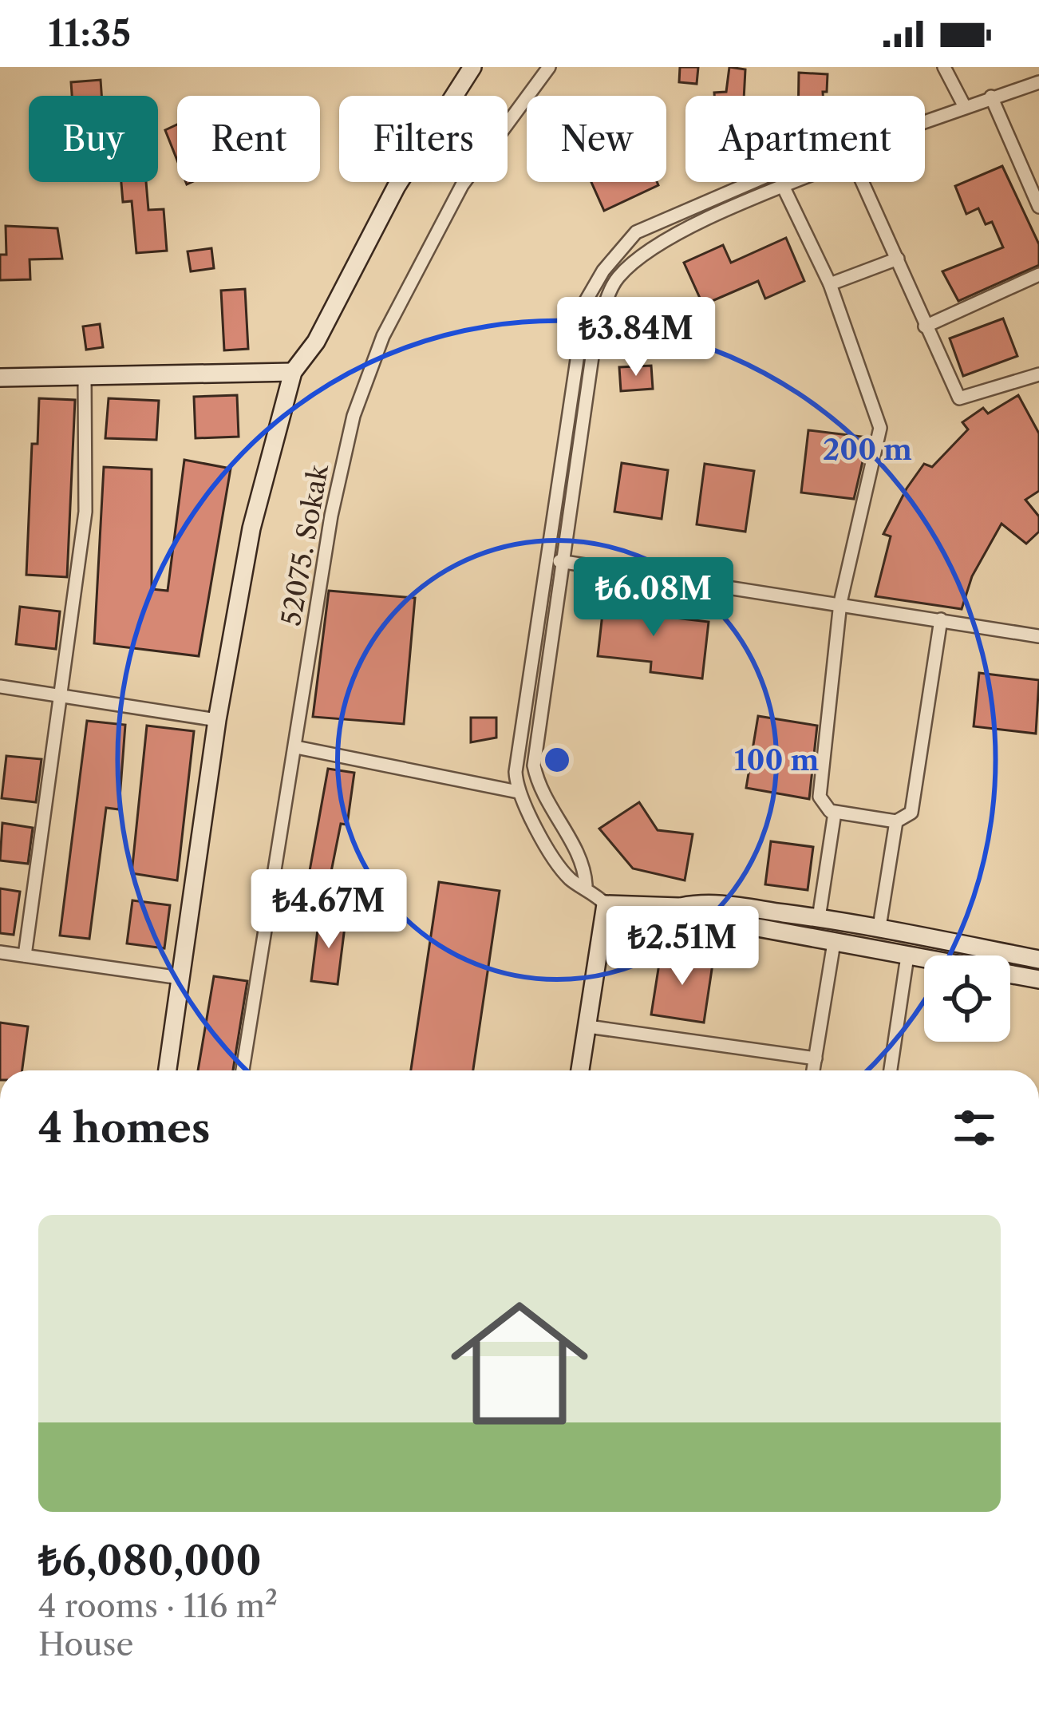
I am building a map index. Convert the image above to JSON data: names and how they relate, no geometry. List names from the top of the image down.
{
  "streets": {
    "street": ["52075. Sokak"]
  },
  "page": {
    "status": "11:35",
    "chip": [
      "Buy",
      "Rent",
      "Filters",
      "New",
      "Apartment"
    ],
    "price": [
      "₺3.84M",
      "₺6.08M",
      "₺4.67M",
      "₺2.51M"
    ],
    "heading": "4 homes",
    "list": [
      {
        "name": "₺6,080,000",
        "note": "4 rooms · 116 m² · House"
      }
    ]
  },
  "rings": ["200 m", "100 m"]
}
